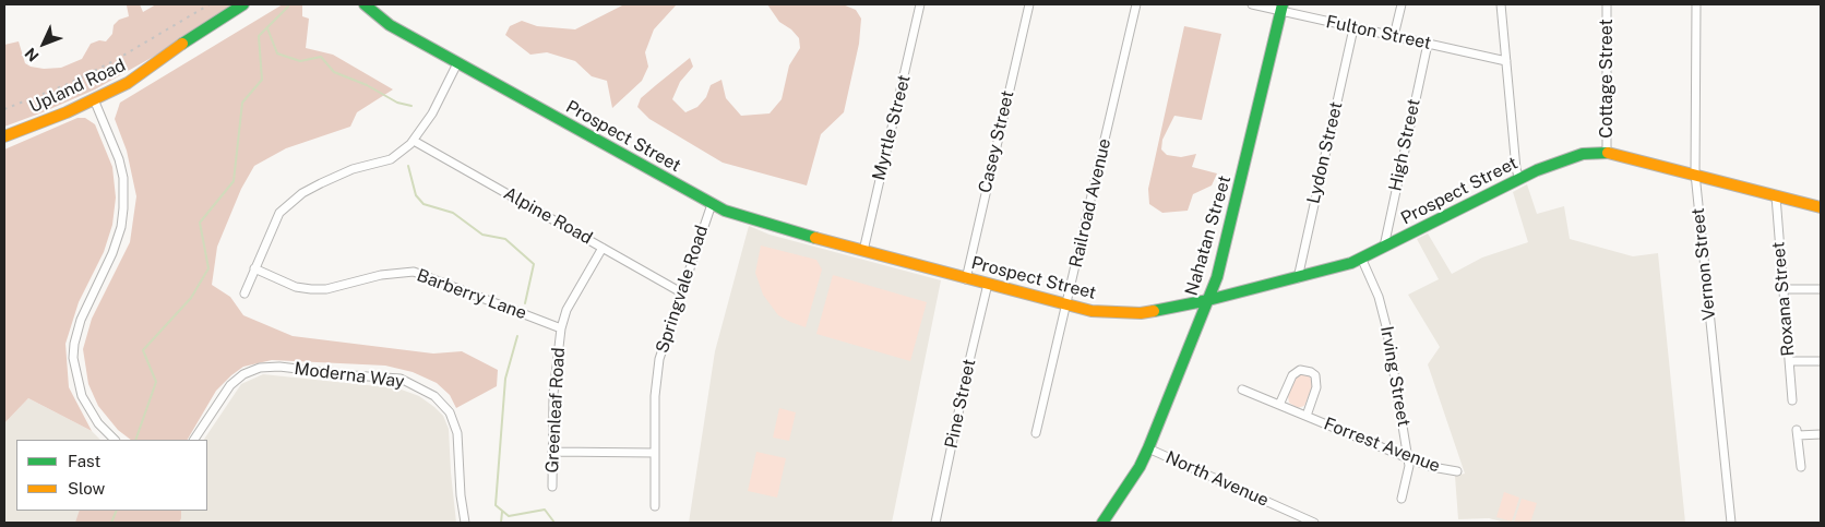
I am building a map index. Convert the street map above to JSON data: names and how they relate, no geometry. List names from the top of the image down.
{
  "streets": {
    "street": [
      "Fulton Street",
      "Cottage Street",
      "Upland Road",
      "Myrtle Street",
      "Prospect Street",
      "Casey Street",
      "High Street",
      "Lydon Street",
      "Railroad Avenue",
      "Alpine Road",
      "Nahatan Street",
      "Vernon Street",
      "Springvale Road",
      "Barberry Lane",
      "Roxana Street",
      "Moderna Way",
      "Irving Street",
      "Pine Street",
      "Greenleaf Road",
      "Forrest Avenue",
      "North Avenue"
    ]
  },
  "crossings": [
    ["Fulton Street", "High Street"],
    ["Fulton Street", "Lydon Street"],
    ["Fulton Street", "Nahatan Street"],
    ["Cottage Street", "Prospect Street"],
    ["Myrtle Street", "Prospect Street"],
    ["Prospect Street", "Casey Street"],
    ["Prospect Street", "High Street"],
    ["Prospect Street", "Lydon Street"],
    ["Prospect Street", "Railroad Avenue"],
    ["Prospect Street", "Nahatan Street"],
    ["Prospect Street", "Vernon Street"],
    ["Prospect Street", "Springvale Road"],
    ["Prospect Street", "Roxana Street"],
    ["Prospect Street", "Irving Street"],
    ["Prospect Street", "Pine Street"],
    ["Alpine Road", "Springvale Road"],
    ["Alpine Road", "Greenleaf Road"],
    ["Nahatan Street", "North Avenue"],
    ["Barberry Lane", "Greenleaf Road"],
    ["Irving Street", "Forrest Avenue"]
  ],
  "legend": ["Fast", "Slow"],
  "north": "bottom left"
}
